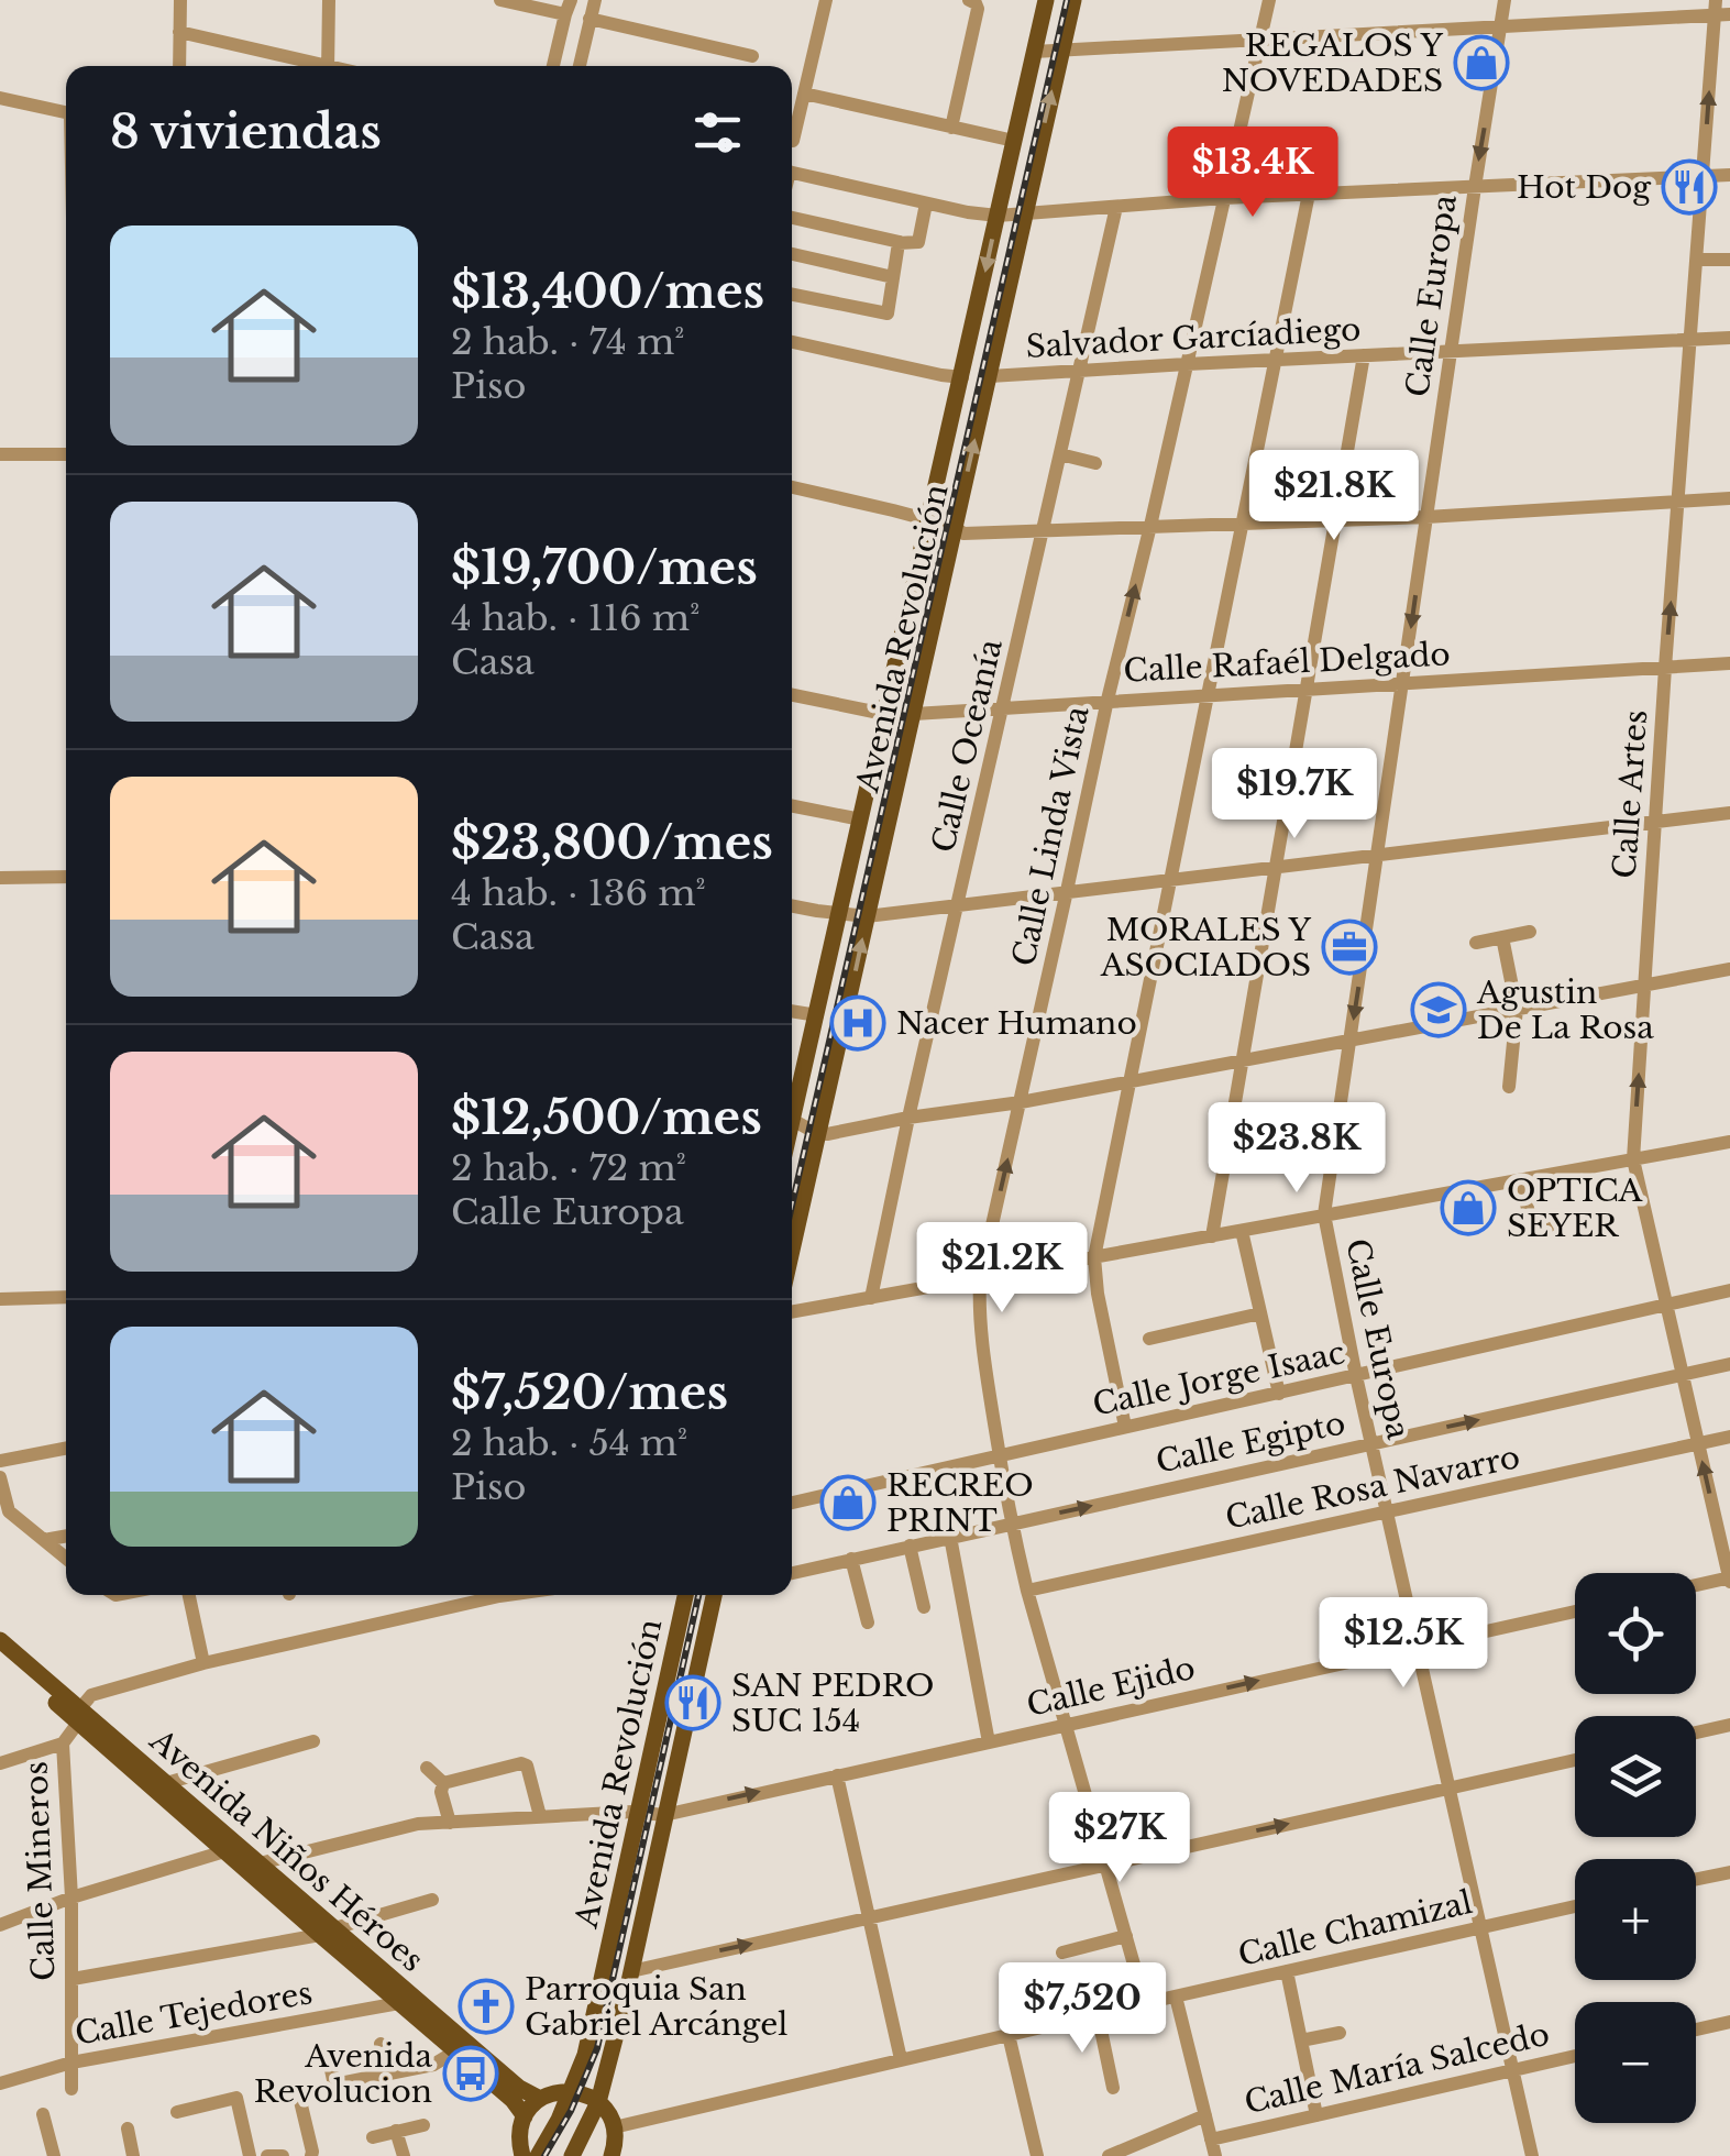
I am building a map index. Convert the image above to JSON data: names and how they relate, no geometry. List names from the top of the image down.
{
  "streets": {
    "main road": ["Avenida Revolución", "Avenida Niños Héroes"],
    "street": [
      "Calle Europa",
      "Salvador Garcíadiego",
      "Calle Rafaél Delgado",
      "Calle Oceanía",
      "Calle Artes",
      "Calle Linda Vista",
      "Calle Jorge Isaac",
      "Calle Egipto",
      "Calle Rosa Navarro",
      "Calle Ejido",
      "Calle Mineros",
      "Calle Chamizal",
      "Calle Tejedores",
      "Calle María Salcedo"
    ]
  },
  "crossings": [
    ["Calle Europa", "Salvador Garcíadiego"],
    ["Calle Europa", "Calle Rafaél Delgado"],
    ["Calle Europa", "Calle Jorge Isaac"],
    ["Calle Europa", "Calle Egipto"],
    ["Calle Europa", "Calle Rosa Navarro"],
    ["Calle Europa", "Calle Ejido"],
    ["Calle Europa", "Calle Chamizal"],
    ["Calle Europa", "Calle María Salcedo"],
    ["Salvador Garcíadiego", "Avenida Revolución"],
    ["Salvador Garcíadiego", "Calle Oceanía"],
    ["Salvador Garcíadiego", "Calle Artes"],
    ["Salvador Garcíadiego", "Calle Linda Vista"],
    ["Avenida Revolución", "Calle Rafaél Delgado"],
    ["Avenida Revolución", "Calle Ejido"],
    ["Calle Rafaél Delgado", "Calle Oceanía"],
    ["Calle Rafaél Delgado", "Calle Artes"],
    ["Calle Rafaél Delgado", "Calle Linda Vista"],
    ["Calle Artes", "Calle Jorge Isaac"],
    ["Calle Artes", "Calle Egipto"],
    ["Calle Artes", "Calle Rosa Navarro"],
    ["Calle Linda Vista", "Calle Jorge Isaac"],
    ["Calle Linda Vista", "Calle Egipto"],
    ["Calle Linda Vista", "Calle Rosa Navarro"],
    ["Calle Linda Vista", "Calle Ejido"],
    ["Calle Linda Vista", "Calle Chamizal"],
    ["Calle Ejido", "Avenida Niños Héroes"],
    ["Avenida Niños Héroes", "Calle Tejedores"],
    ["Calle Mineros", "Calle Tejedores"]
  ],
  "one_way": ["Calle Artes", "Calle Egipto", "Calle Ejido"],
  "places": {
    "shop": ["REGALOS Y NOVEDADES", "OPTICA SEYER", "RECREO PRINT"],
    "restaurant": ["Hot Dog", "SAN PEDRO SUC 154"],
    "office": ["MORALES Y ASOCIADOS"],
    "school or university": ["Agustin De La Rosa"],
    "hospital": ["Nacer Humano"],
    "church": ["Parroquia San Gabriel Arcángel"],
    "bus stop": ["Avenida Revolucion"]
  },
  "page": {
    "heading": "8 viviendas",
    "price": [
      "$13.4K",
      "$21.8K",
      "$19.7K",
      "$23.8K",
      "$21.2K",
      "$12.5K",
      "$27K",
      "$7,520"
    ],
    "list": [
      {
        "name": "$13,400/mes",
        "note": "2 hab. · 74 m² · Piso"
      },
      {
        "name": "$19,700/mes",
        "note": "4 hab. · 116 m² · Casa"
      },
      {
        "name": "$23,800/mes",
        "note": "4 hab. · 136 m² · Casa"
      },
      {
        "name": "$12,500/mes",
        "note": "2 hab. · 72 m² · Calle Europa"
      },
      {
        "name": "$7,520/mes",
        "note": "2 hab. · 54 m² · Piso"
      }
    ],
    "map_buttons": ["+", "−"]
  }
}
